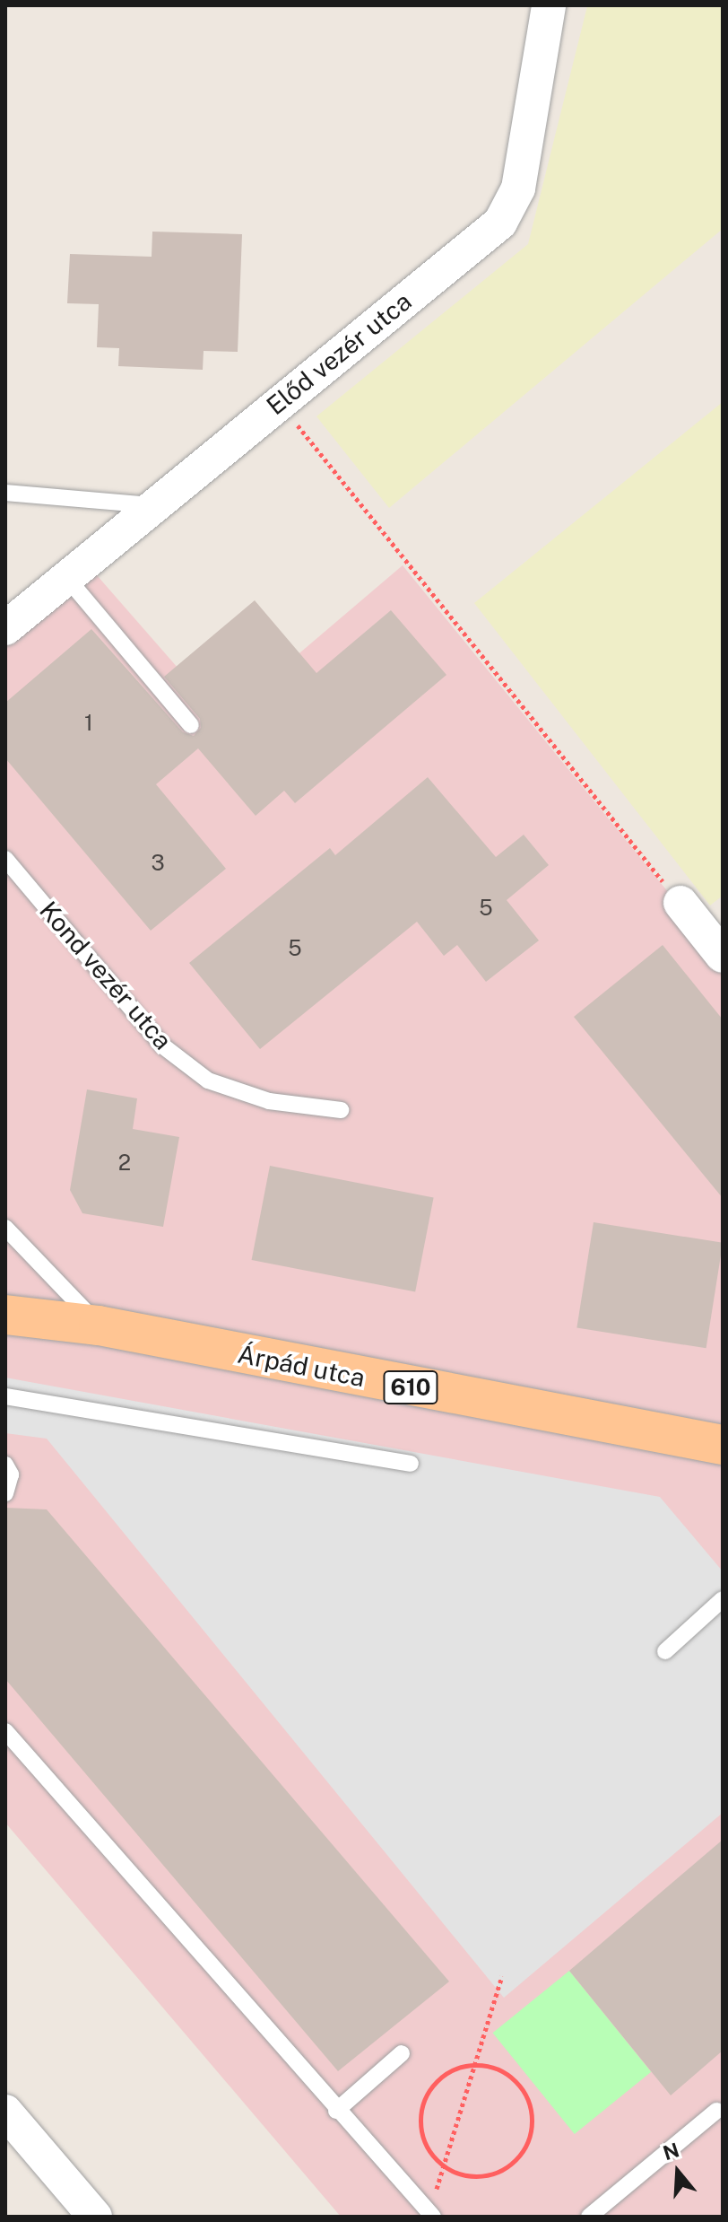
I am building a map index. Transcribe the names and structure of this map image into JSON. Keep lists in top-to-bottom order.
{
  "streets": {
    "main road": ["Árpád utca", "610"],
    "street": ["Előd vezér utca"],
    "lane": ["Kond vezér utca"]
  },
  "house_numbers": [
    "1",
    "3",
    "5",
    "5",
    "2"
  ],
  "north": "top"
}
